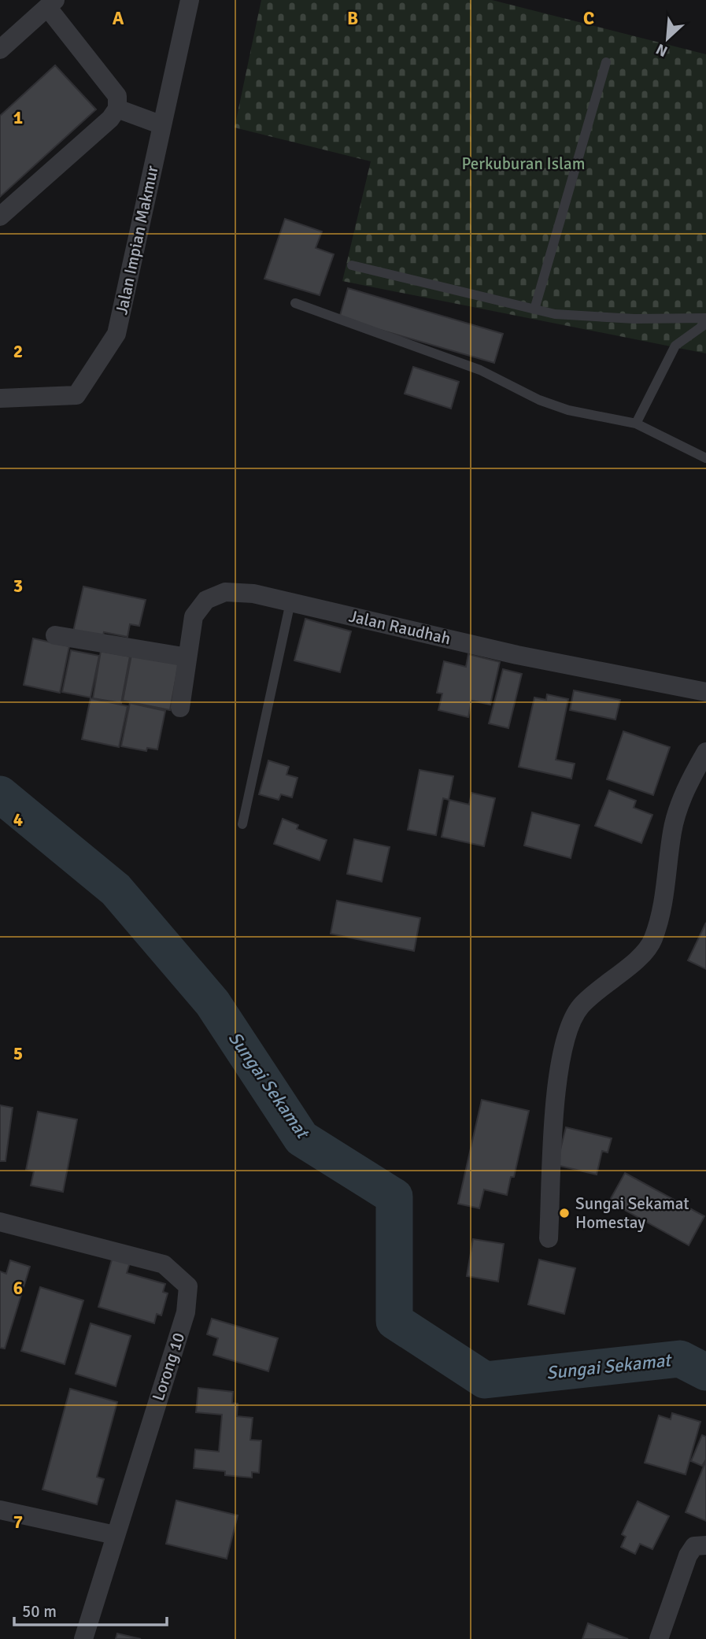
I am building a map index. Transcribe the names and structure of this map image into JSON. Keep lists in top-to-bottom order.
{
  "streets": {
    "street": ["Jalan Impian Makmur", "Jalan Raudhah", "Lorong 10"]
  },
  "water": ["Sungai Sekamat"],
  "parks": ["Perkuburan Islam"],
  "places": ["Sungai Sekamat Homestay"],
  "scale_bar": "50 m",
  "north": "bottom left",
  "grid": {
    "columns": ["A", "B", "C"],
    "rows": [
      "1",
      "2",
      "3",
      "4",
      "5",
      "6",
      "7"
    ]
  }
}
